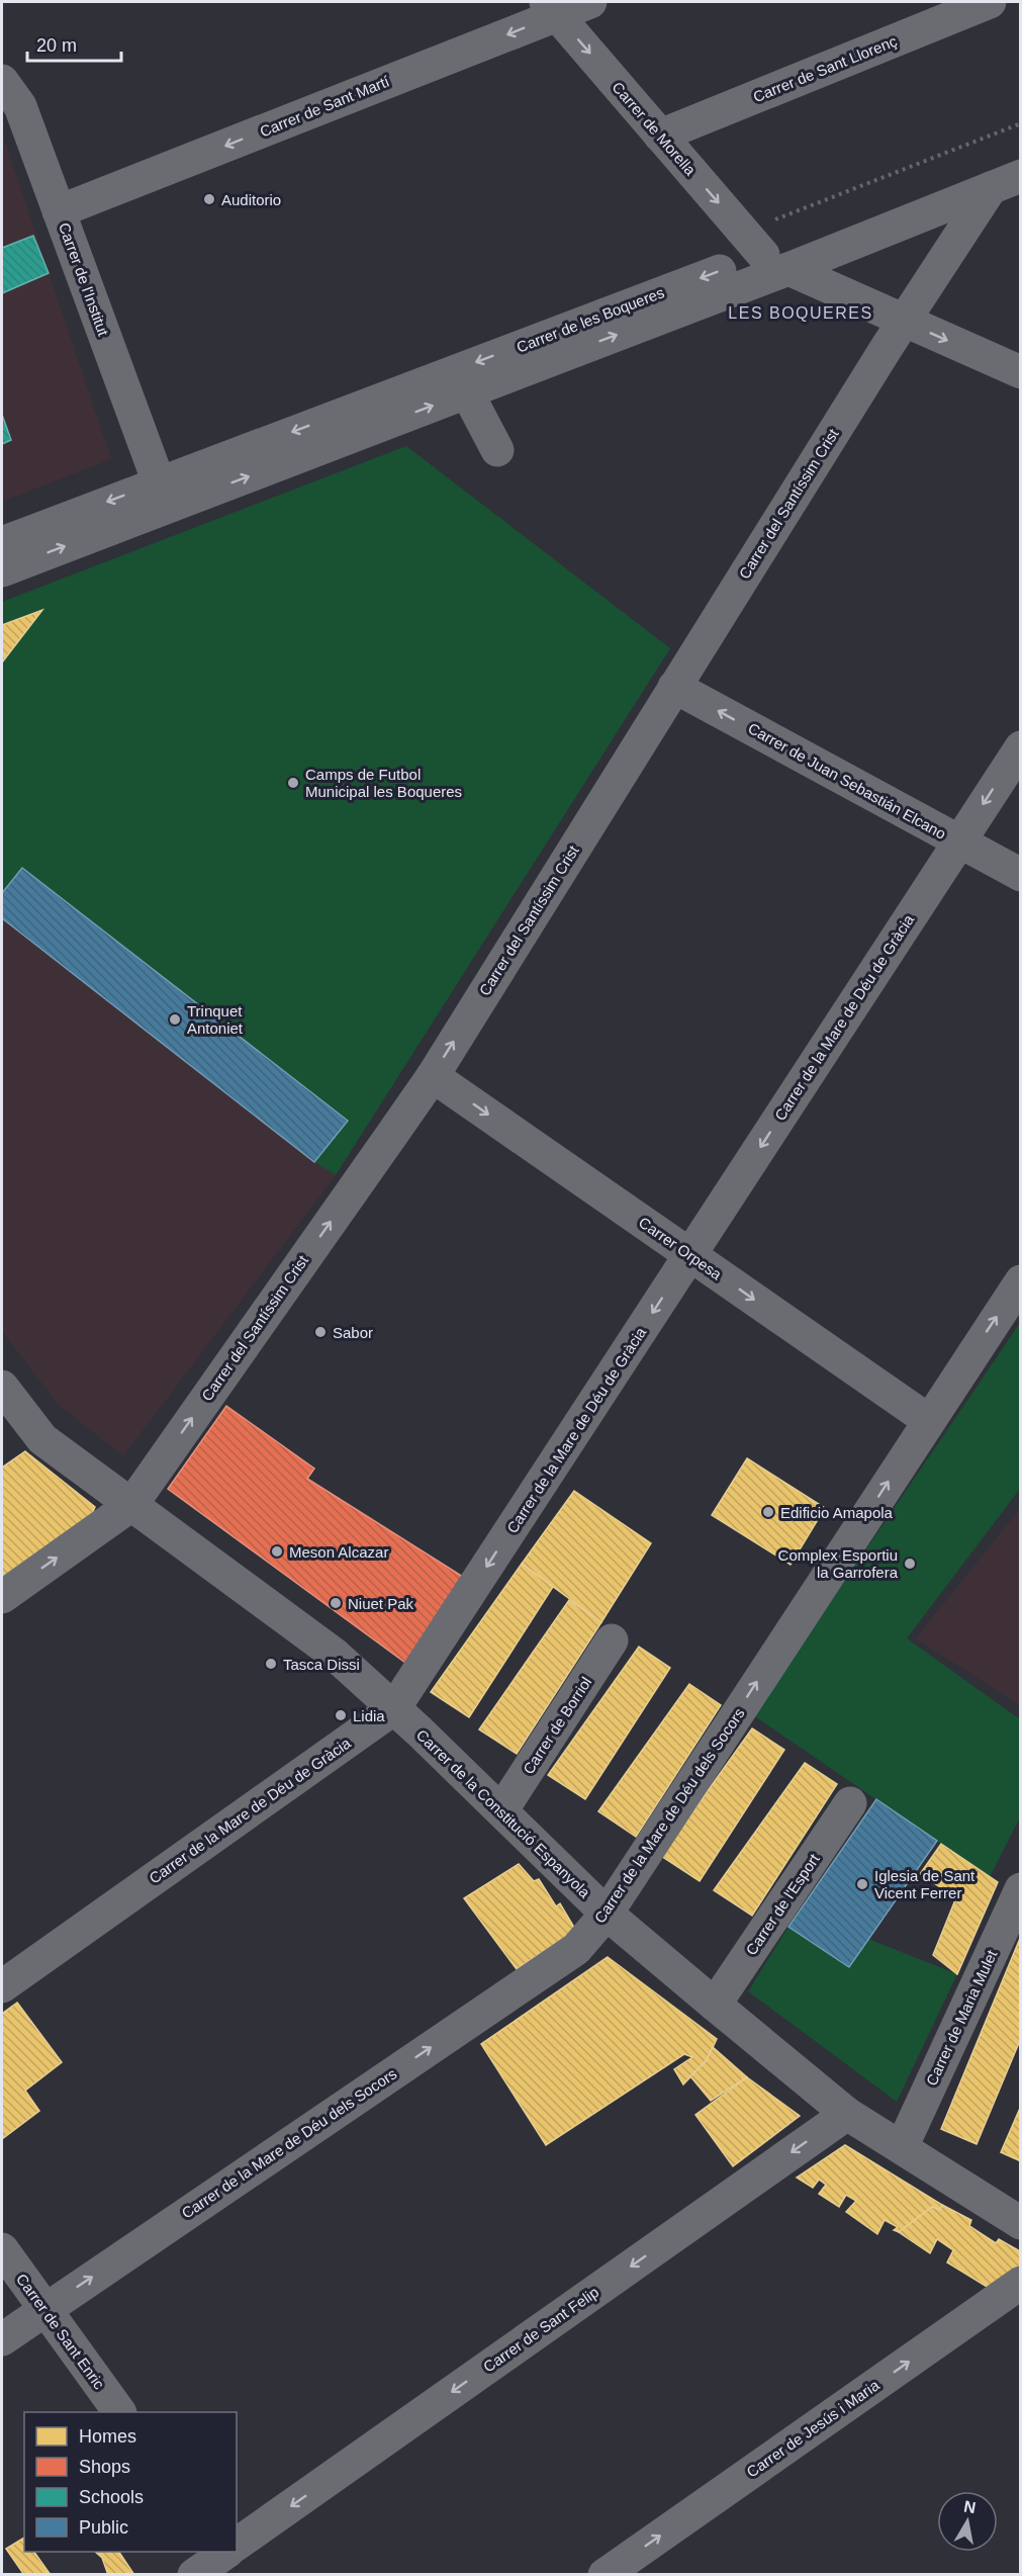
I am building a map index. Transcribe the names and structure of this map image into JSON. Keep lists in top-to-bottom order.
{
  "streets": {
    "street": [
      "Carrer de Sant Llorenç",
      "Carrer de Sant Martí",
      "Carrer de Morella",
      "Carrer de l'Institut",
      "Carrer de les Boqueres",
      "Carrer del Santíssim Crist",
      "Carrer de Juan Sebastián Elcano",
      "Carrer de la Mare de Déu de Gràcia",
      "Carrer Orpesa",
      "Carrer de Borriol",
      "Carrer de la Constitució Espanyola",
      "Carrer de la Mare de Déu dels Socors",
      "Carrer de l'Esport",
      "Carrer de Maria Mulet",
      "Carrer de Sant Felip",
      "Carrer de Sant Enric",
      "Carrer de Jesús i Maria"
    ]
  },
  "crossings": [
    ["Carrer de Sant Llorenç", "Carrer de Morella"],
    ["Carrer de Sant Martí", "Carrer de Morella"],
    ["Carrer de Sant Martí", "Carrer de l'Institut"],
    ["Carrer de Morella", "Carrer de les Boqueres"],
    ["Carrer de l'Institut", "Carrer de les Boqueres"],
    ["Carrer de les Boqueres", "Carrer del Santíssim Crist"],
    ["Carrer del Santíssim Crist", "Carrer de Juan Sebastián Elcano"],
    ["Carrer del Santíssim Crist", "Carrer Orpesa"],
    ["Carrer del Santíssim Crist", "Carrer de la Constitució Espanyola"],
    ["Carrer de Juan Sebastián Elcano", "Carrer de la Mare de Déu de Gràcia"],
    ["Carrer de la Mare de Déu de Gràcia", "Carrer Orpesa"],
    ["Carrer de la Mare de Déu de Gràcia", "Carrer de la Constitució Espanyola"],
    ["Carrer Orpesa", "Carrer de la Mare de Déu dels Socors"],
    ["Carrer de Borriol", "Carrer de la Constitució Espanyola"],
    ["Carrer de la Constitució Espanyola", "Carrer de la Mare de Déu dels Socors"],
    ["Carrer de la Constitució Espanyola", "Carrer de l'Esport"],
    ["Carrer de la Constitució Espanyola", "Carrer de Maria Mulet"],
    ["Carrer de la Constitució Espanyola", "Carrer de Sant Felip"],
    ["Carrer de la Mare de Déu dels Socors", "Carrer de Sant Enric"]
  ],
  "one_way": [
    "Carrer de Sant Martí",
    "Carrer de Morella",
    "Carrer del Santíssim Crist",
    "Carrer de Juan Sebastián Elcano",
    "Carrer de la Mare de Déu de Gràcia",
    "Carrer Orpesa",
    "Carrer de la Mare de Déu dels Socors",
    "Carrer de Sant Felip",
    "Carrer de Jesús i Maria"
  ],
  "districts": ["LES BOQUERES"],
  "places": [
    "Auditorio",
    "Camps de Futbol Municipal les Boqueres",
    "Trinquet Antoniet",
    "Sabor",
    "Edificio Amapola",
    "Meson Alcazar",
    "Complex Esportiu la Garrofera",
    "Niuet Pak",
    "Tasca Dissi",
    "Lidia",
    "Iglesia de Sant Vicent Ferrer"
  ],
  "legend": [
    "Homes",
    "Shops",
    "Schools",
    "Public"
  ],
  "scale_bar": "20 m",
  "north": "top"
}
